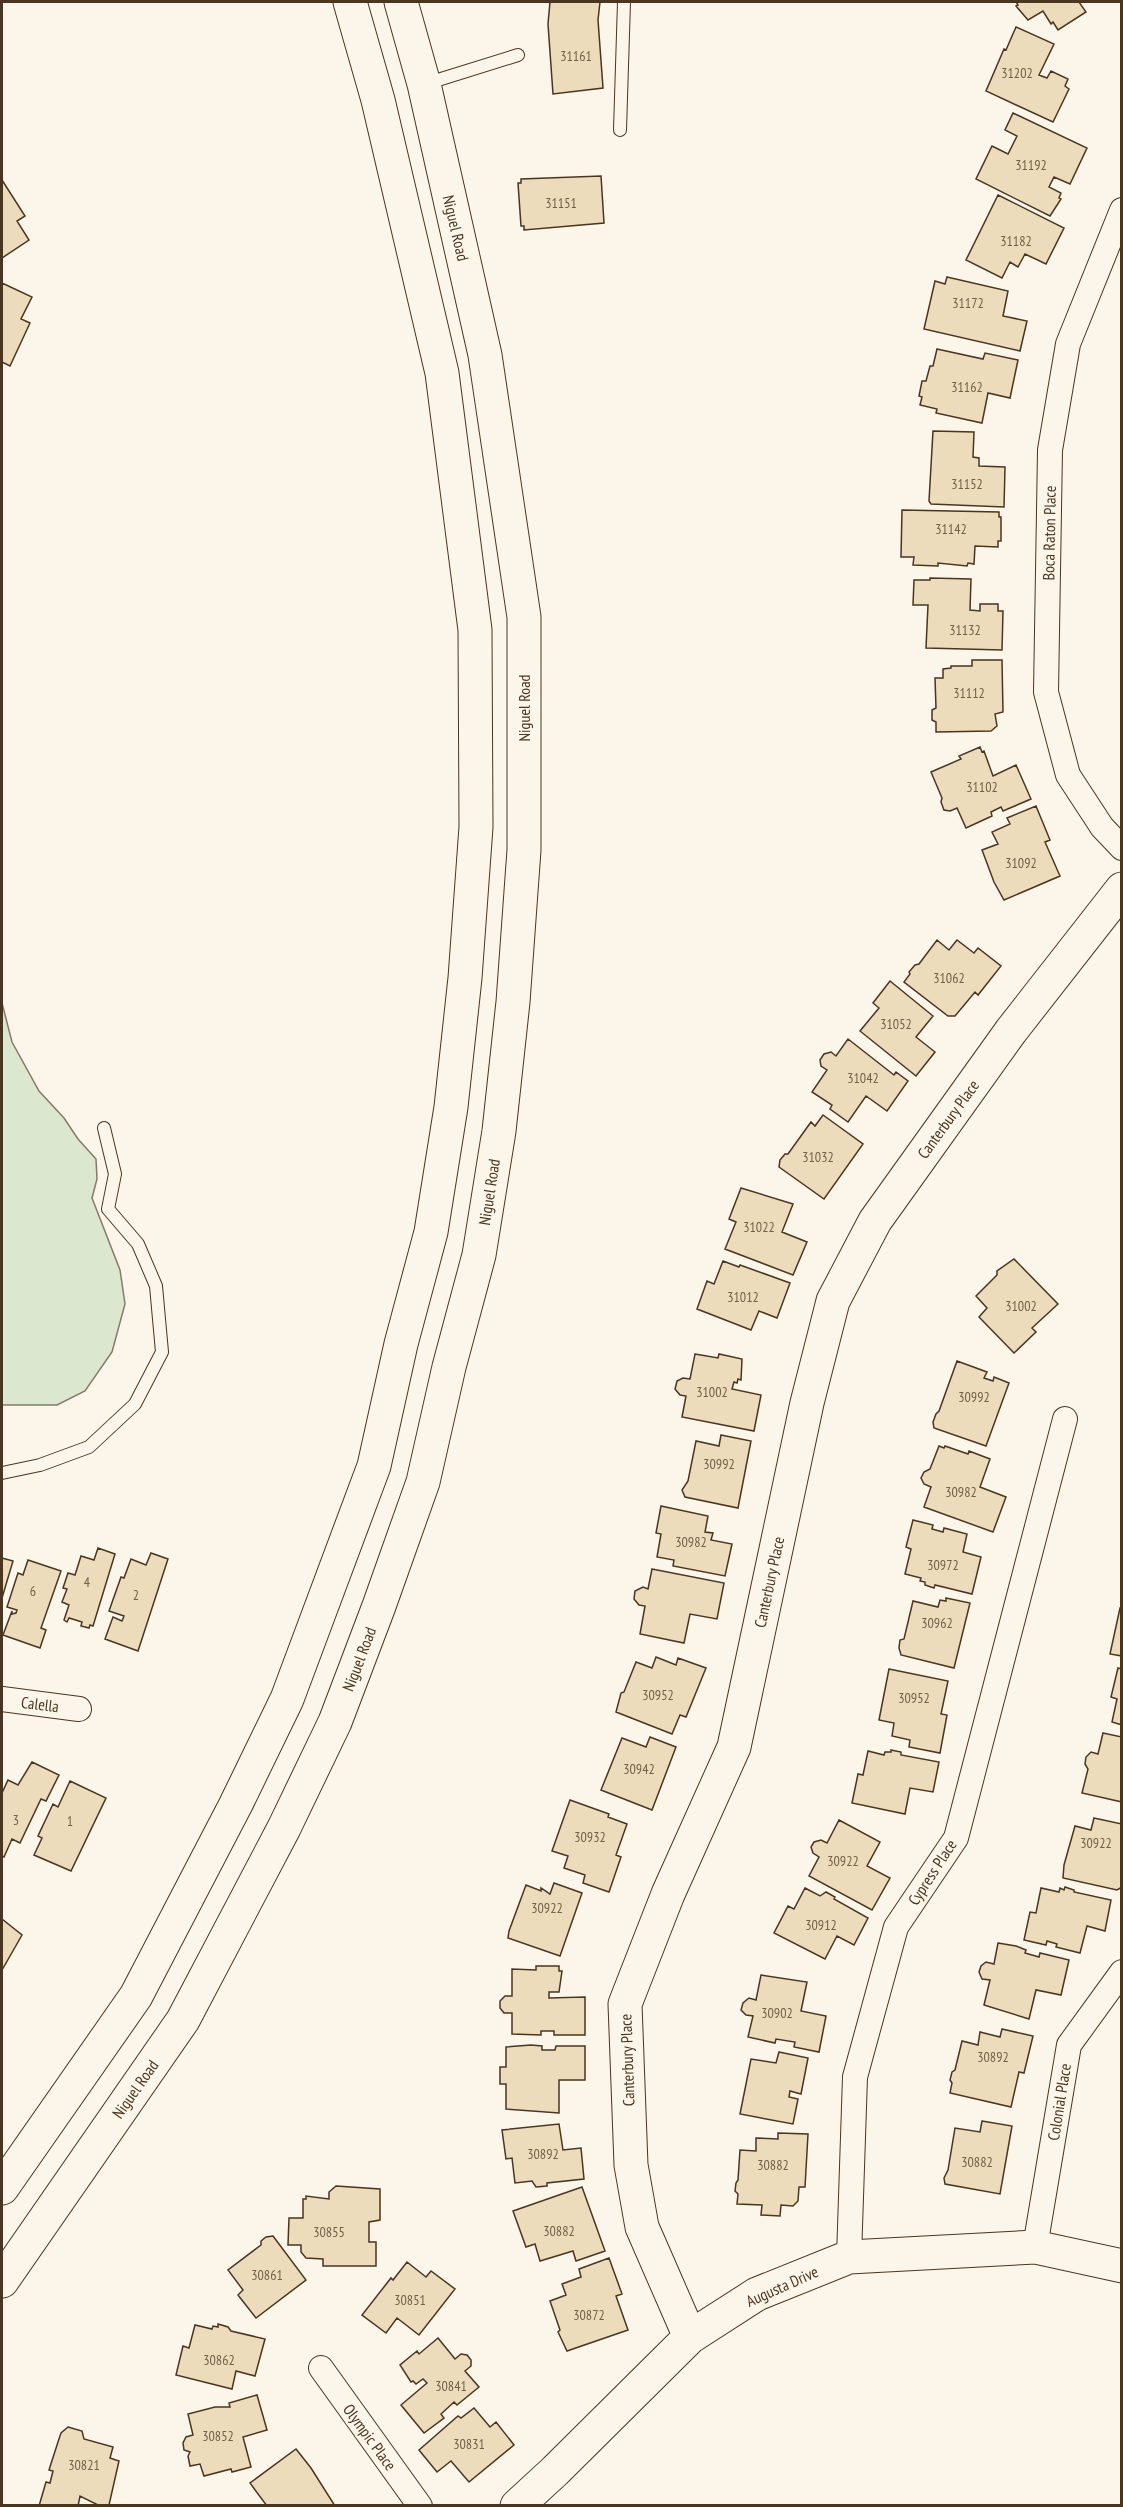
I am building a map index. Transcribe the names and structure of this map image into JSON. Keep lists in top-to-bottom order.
{
  "streets": {
    "main road": ["Niguel Road", "Canterbury Place", "Augusta Drive"],
    "street": [
      "Boca Raton Place",
      "Calella",
      "Cypress Place",
      "Colonial Place",
      "Olympic Place"
    ]
  },
  "crossings": [
    ["Canterbury Place", "Augusta Drive"],
    ["Cypress Place", "Augusta Drive"],
    ["Colonial Place", "Augusta Drive"]
  ],
  "house_numbers": [
    "31161",
    "31202",
    "31192",
    "31151",
    "31182",
    "31172",
    "31162",
    "31152",
    "31142",
    "31132",
    "31112",
    "31102",
    "31092",
    "31062",
    "31052",
    "31042",
    "31032",
    "31022",
    "31012",
    "31002",
    "31002",
    "30992",
    "30992",
    "30982",
    "30982",
    "30972",
    "4",
    "6",
    "2",
    "30962",
    "30952",
    "30952",
    "30942",
    "3",
    "1",
    "30932",
    "30922",
    "30922",
    "30922",
    "30912",
    "30902",
    "30892",
    "30892",
    "30882",
    "30882",
    "30882",
    "30855",
    "30861",
    "30851",
    "30872",
    "30862",
    "30841",
    "30852",
    "30831",
    "30821"
  ]
}
